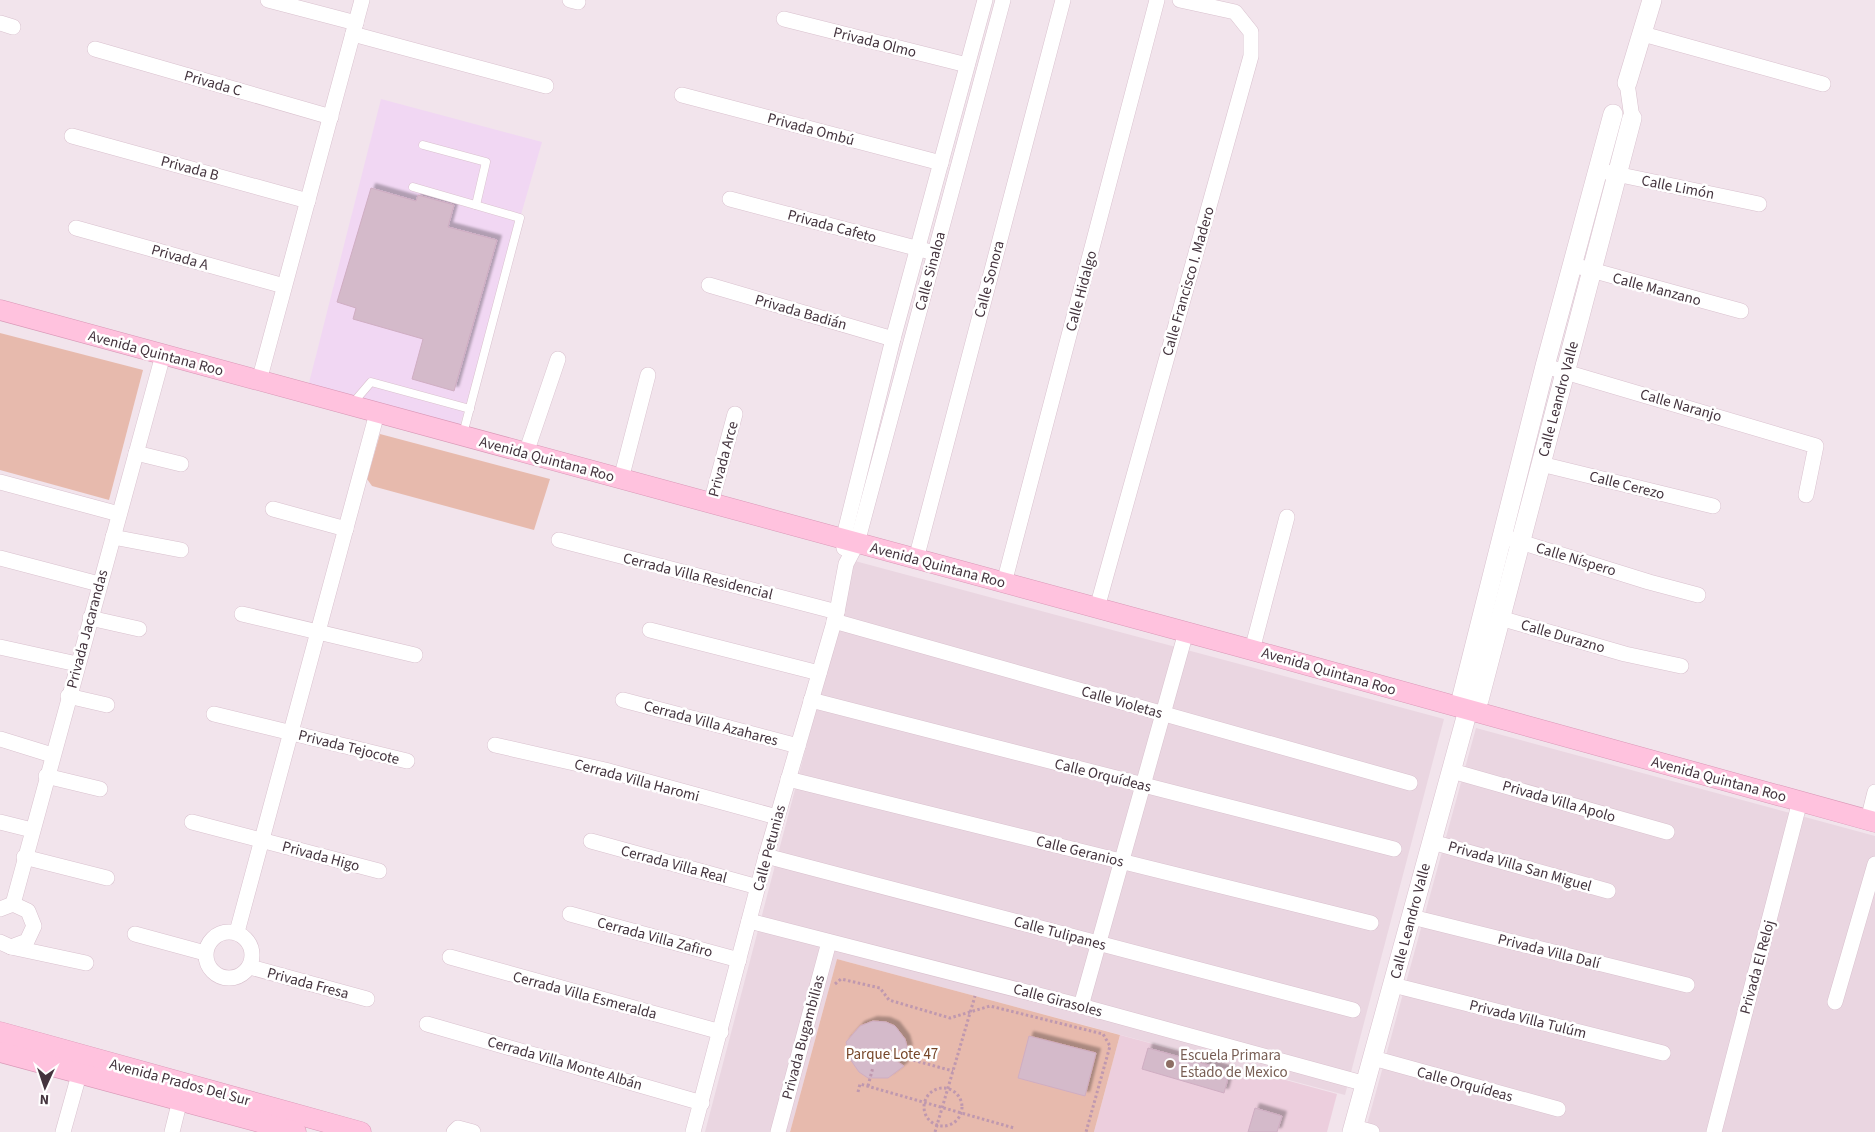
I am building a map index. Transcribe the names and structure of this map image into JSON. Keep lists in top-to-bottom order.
{
  "streets": {
    "main road": ["Avenida Quintana Roo", "Avenida Prados Del Sur"],
    "street": [
      "Privada Olmo",
      "Privada C",
      "Privada Ombú",
      "Privada B",
      "Calle Limón",
      "Privada Cafeto",
      "Privada A",
      "Calle Sinaloa",
      "Calle Sonora",
      "Calle Francisco I. Madero",
      "Calle Manzano",
      "Calle Hidalgo",
      "Privada Badián",
      "Calle Leandro Valle",
      "Calle Naranjo",
      "Privada Arce",
      "Calle Cerezo",
      "Calle Níspero",
      "Cerrada Villa Residencial",
      "Privada Jacarandas",
      "Calle Durazno",
      "Calle Violetas",
      "Cerrada Villa Azahares",
      "Privada Tejocote",
      "Calle Orquídeas",
      "Cerrada Villa Haromi",
      "Privada Villa Apolo",
      "Calle Petunias",
      "Calle Geranios",
      "Privada Higo",
      "Cerrada Villa Real",
      "Privada Villa San Miguel",
      "Calle Tulipanes",
      "Cerrada Villa Zafiro",
      "Privada Villa Dalí",
      "Privada El Reloj",
      "Privada Fresa",
      "Cerrada Villa Esmeralda",
      "Calle Girasoles",
      "Privada Villa Tulúm",
      "Privada Bugambilias",
      "Cerrada Villa Monte Albán"
    ]
  },
  "crossings": [
    ["Privada Olmo", "Calle Sinaloa"],
    ["Privada Ombú", "Calle Sinaloa"],
    ["Calle Limón", "Calle Leandro Valle"],
    ["Privada Cafeto", "Calle Sinaloa"],
    ["Calle Sinaloa", "Privada Badián"],
    ["Calle Sinaloa", "Avenida Quintana Roo"],
    ["Calle Sinaloa", "Calle Petunias"],
    ["Calle Sonora", "Avenida Quintana Roo"],
    ["Calle Francisco I. Madero", "Avenida Quintana Roo"],
    ["Calle Manzano", "Calle Leandro Valle"],
    ["Calle Hidalgo", "Avenida Quintana Roo"],
    ["Avenida Quintana Roo", "Calle Leandro Valle"],
    ["Avenida Quintana Roo", "Privada Arce"],
    ["Avenida Quintana Roo", "Privada Jacarandas"],
    ["Avenida Quintana Roo", "Calle Petunias"],
    ["Avenida Quintana Roo", "Privada El Reloj"],
    ["Calle Leandro Valle", "Calle Naranjo"],
    ["Calle Leandro Valle", "Calle Cerezo"],
    ["Calle Leandro Valle", "Calle Níspero"],
    ["Calle Leandro Valle", "Calle Durazno"],
    ["Calle Leandro Valle", "Calle Orquídeas"],
    ["Calle Leandro Valle", "Privada Villa Apolo"],
    ["Calle Leandro Valle", "Privada Villa San Miguel"],
    ["Calle Leandro Valle", "Privada Villa Dalí"],
    ["Calle Leandro Valle", "Calle Girasoles"],
    ["Calle Leandro Valle", "Privada Villa Tulúm"],
    ["Cerrada Villa Residencial", "Calle Violetas"],
    ["Cerrada Villa Residencial", "Calle Petunias"],
    ["Calle Violetas", "Calle Petunias"],
    ["Cerrada Villa Azahares", "Calle Petunias"],
    ["Calle Orquídeas", "Calle Petunias"],
    ["Cerrada Villa Haromi", "Calle Petunias"],
    ["Calle Petunias", "Calle Geranios"],
    ["Calle Petunias", "Cerrada Villa Real"],
    ["Calle Petunias", "Calle Tulipanes"],
    ["Calle Petunias", "Cerrada Villa Zafiro"],
    ["Calle Petunias", "Cerrada Villa Esmeralda"],
    ["Calle Petunias", "Calle Girasoles"],
    ["Calle Petunias", "Cerrada Villa Monte Albán"],
    ["Calle Girasoles", "Privada Bugambilias"]
  ],
  "parks": ["Parque Lote 47"],
  "places": ["Escuela Primara Estado de Mexico"],
  "north": "bottom"
}
